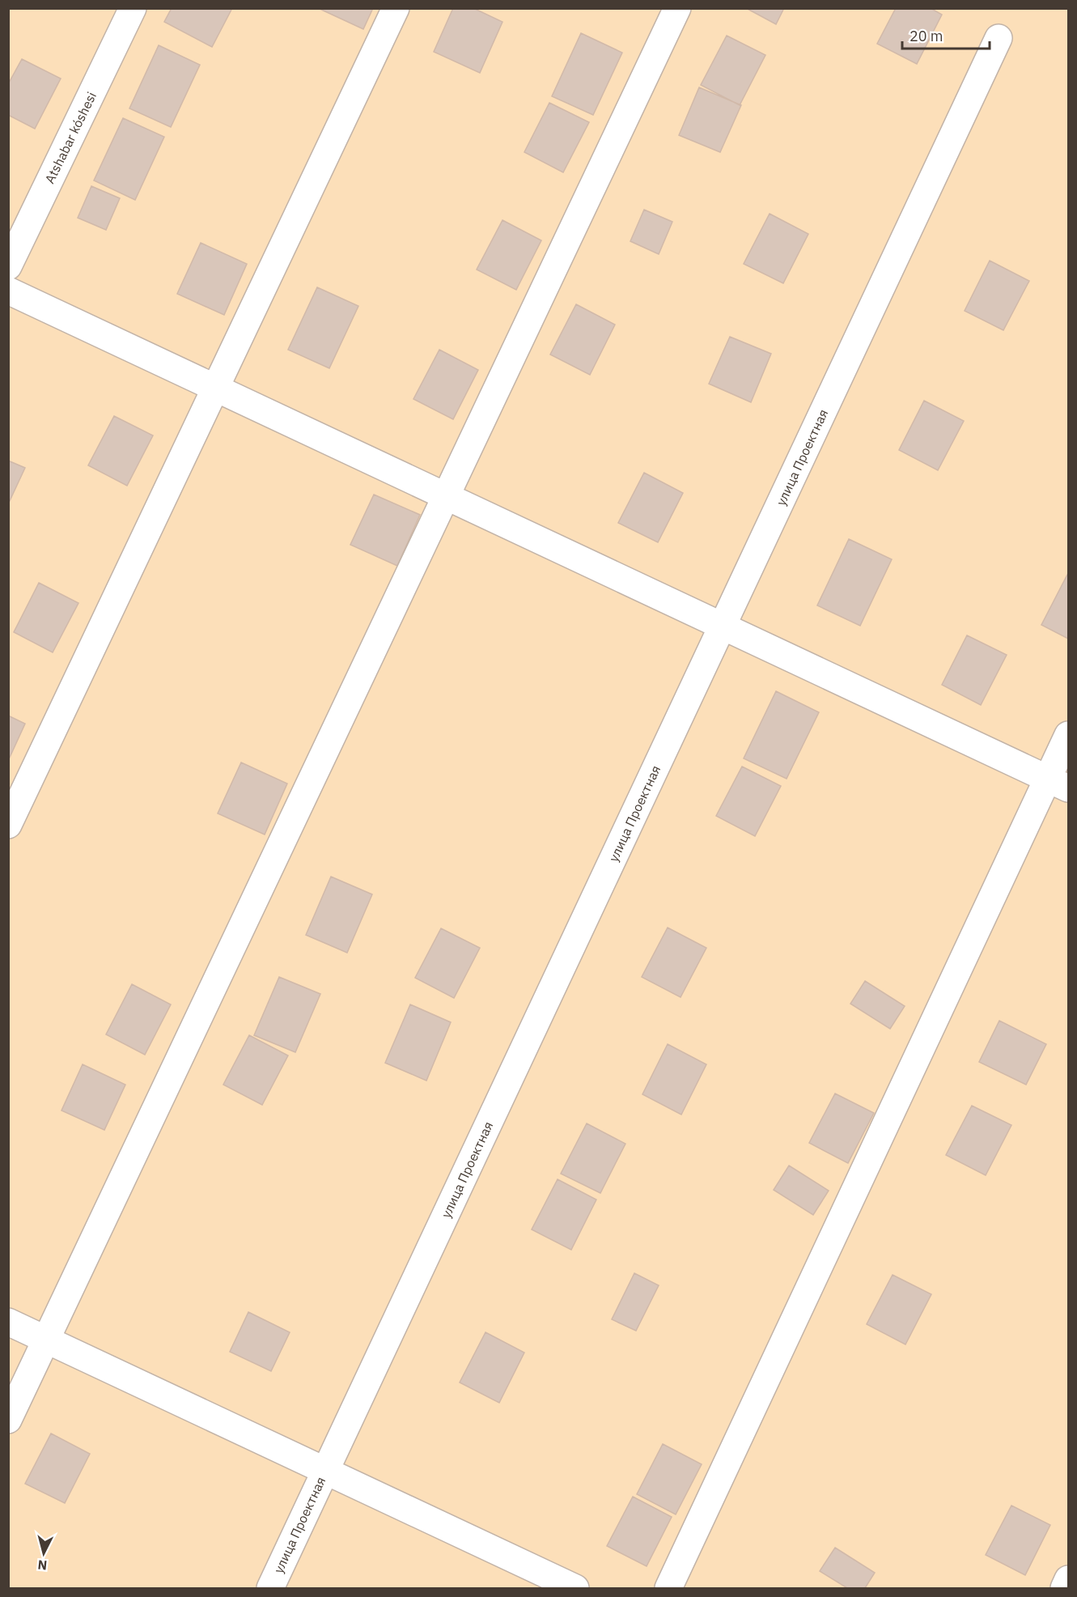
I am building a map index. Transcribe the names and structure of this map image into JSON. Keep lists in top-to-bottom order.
{
  "streets": {
    "street": ["Atshabar kóshesi", "улица Проектная"]
  },
  "scale_bar": "20 m",
  "north": "bottom"
}
